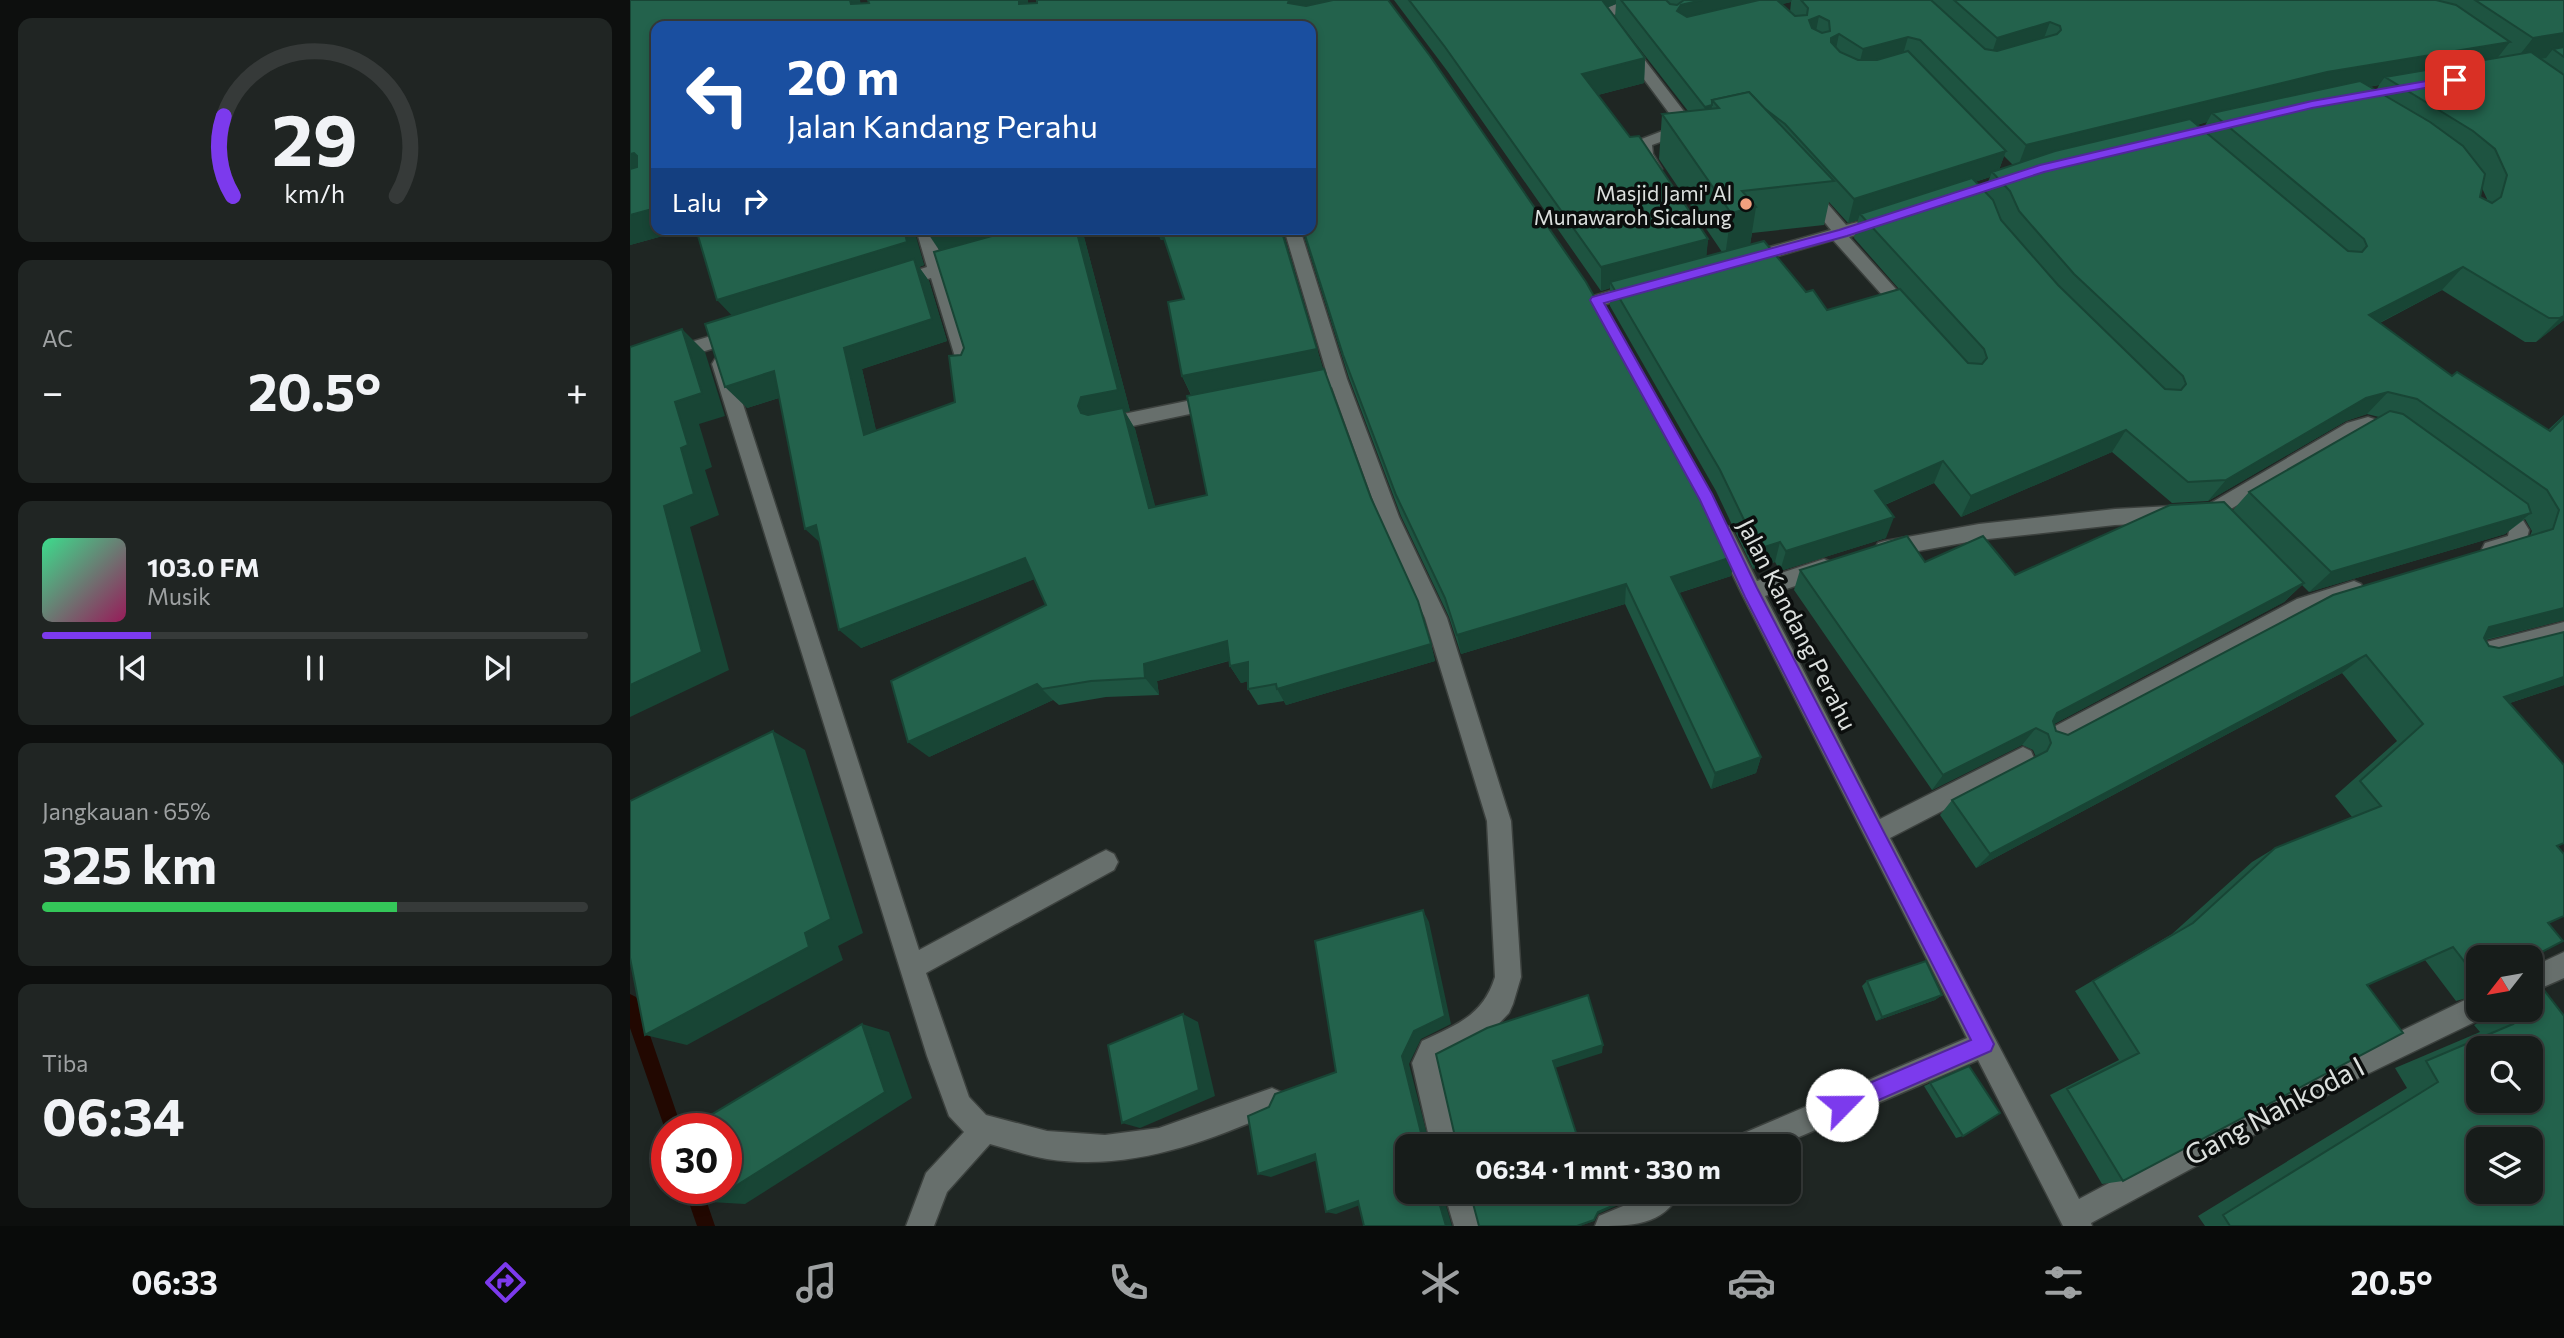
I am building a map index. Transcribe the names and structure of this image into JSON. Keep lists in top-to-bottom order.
{
  "streets": {
    "street": ["Jalan Kandang Perahu", "Gang Nahkoda I"]
  },
  "crossings": [
    ["Jalan Kandang Perahu", "Gang Nahkoda I"]
  ],
  "places": ["Masjid Jami' Al Munawaroh Sicalung"],
  "north": "bottom left",
  "page": {
    "turn": ["20 m", "Jalan Kandang Perahu"],
    "then": "Lalu",
    "tile": [
      "AC",
      ["Jangkauan · 65%", "325 km"],
      ["Tiba", "06:34"]
    ],
    "heat": ["−", "20.5°", "+"],
    "song": ["103.0 FM", "Musik"],
    "limit": "30",
    "trip": "06:34 · 1 mnt · 330 m",
    "tabs": ["06:33", "20.5°"],
    "gauge": ["29", "km/h"]
  }
}
